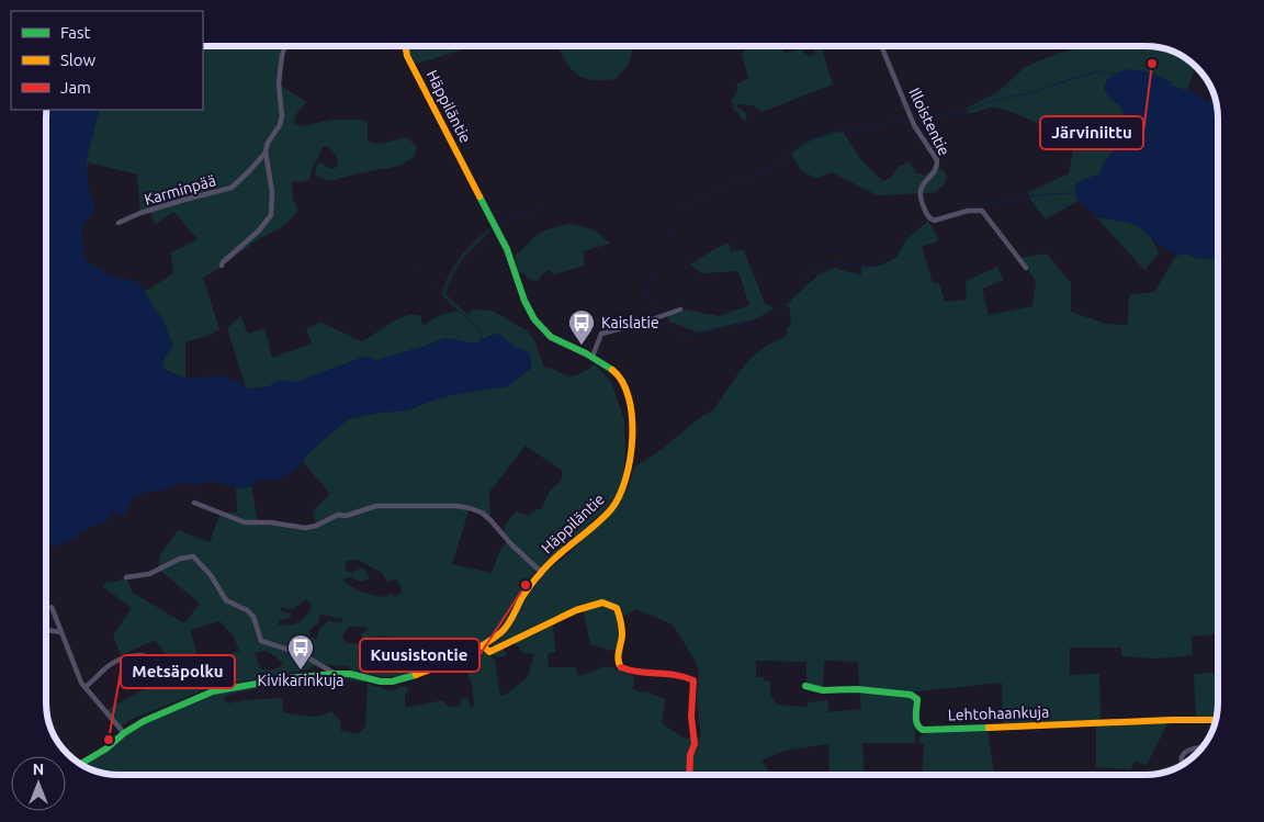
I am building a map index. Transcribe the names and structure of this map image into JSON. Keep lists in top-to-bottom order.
{
  "streets": {
    "street": [
      "Häppiläntie",
      "Illoistentie",
      "Karminpää",
      "Lehtohaankuja"
    ]
  },
  "places": {
    "other": ["Järviniittu", "Kuusistontie", "Metsäpolku"],
    "bus stop": ["Kaislatie", "Kivikarinkuja"]
  },
  "legend": ["Fast", "Slow", "Jam"],
  "north": "top"
}
